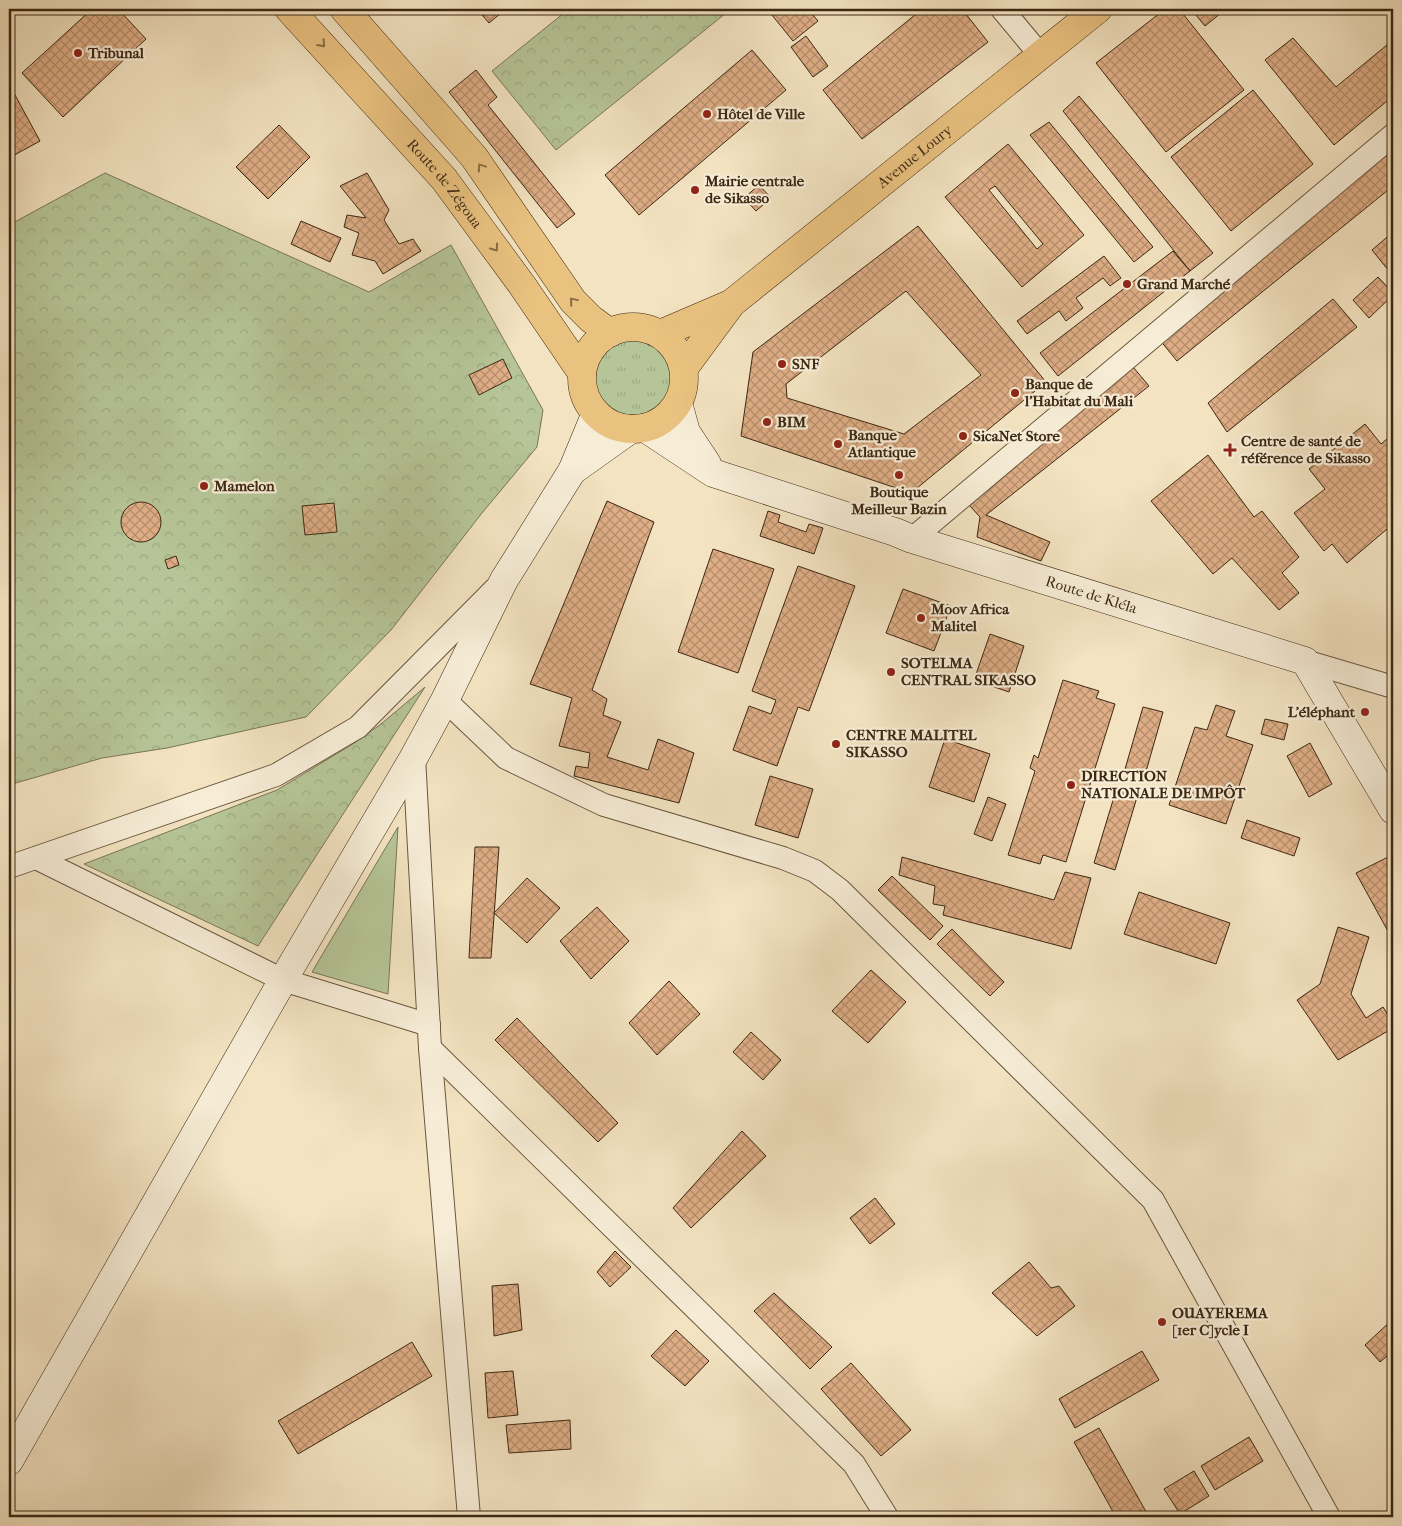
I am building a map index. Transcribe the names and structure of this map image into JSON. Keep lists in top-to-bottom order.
{
  "streets": {
    "main road": ["Avenue Loury", "Route de Zégoua"],
    "street": ["Route de Kléla"]
  },
  "crossings": [
    ["Route de Zégoua", "Route de Kléla"]
  ],
  "places": {
    "other": [
      "Tribunal",
      "Hôtel de Ville",
      "Mairie centrale de Sikasso",
      "Grand Marché",
      "SNF",
      "Banque de l'Habitat du Mali",
      "BIM",
      "SicaNet Store",
      "Banque Atlantique",
      "Boutique Meilleur Bazin",
      "Mamelon",
      "Moov Africa Malitel",
      "SOTELMA CENTRAL SIKASSO",
      "L'éléphant",
      "CENTRE MALITEL SIKASSO",
      "DIRECTION NATIONALE DE IMPÔT",
      "OUAYEREMA [1er C]ycle I"
    ],
    "health": ["Centre de santé de référence de Sikasso"]
  }
}
